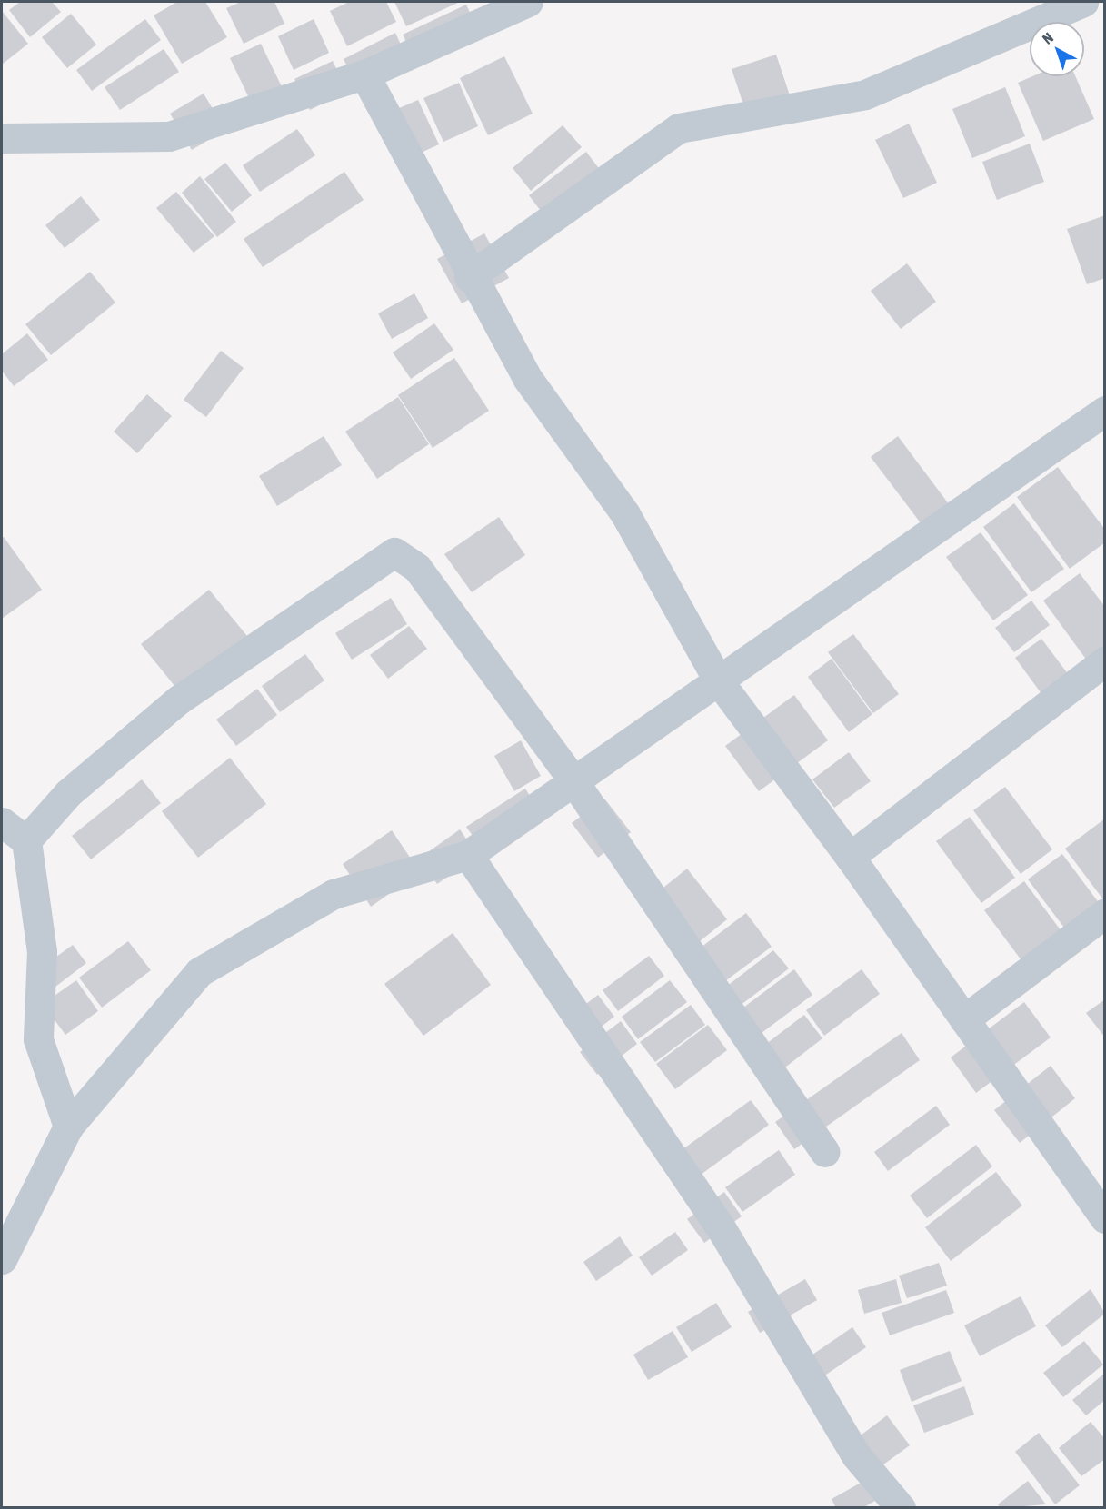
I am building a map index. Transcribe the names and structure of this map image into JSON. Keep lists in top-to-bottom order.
{
  "north": "top left"
}
